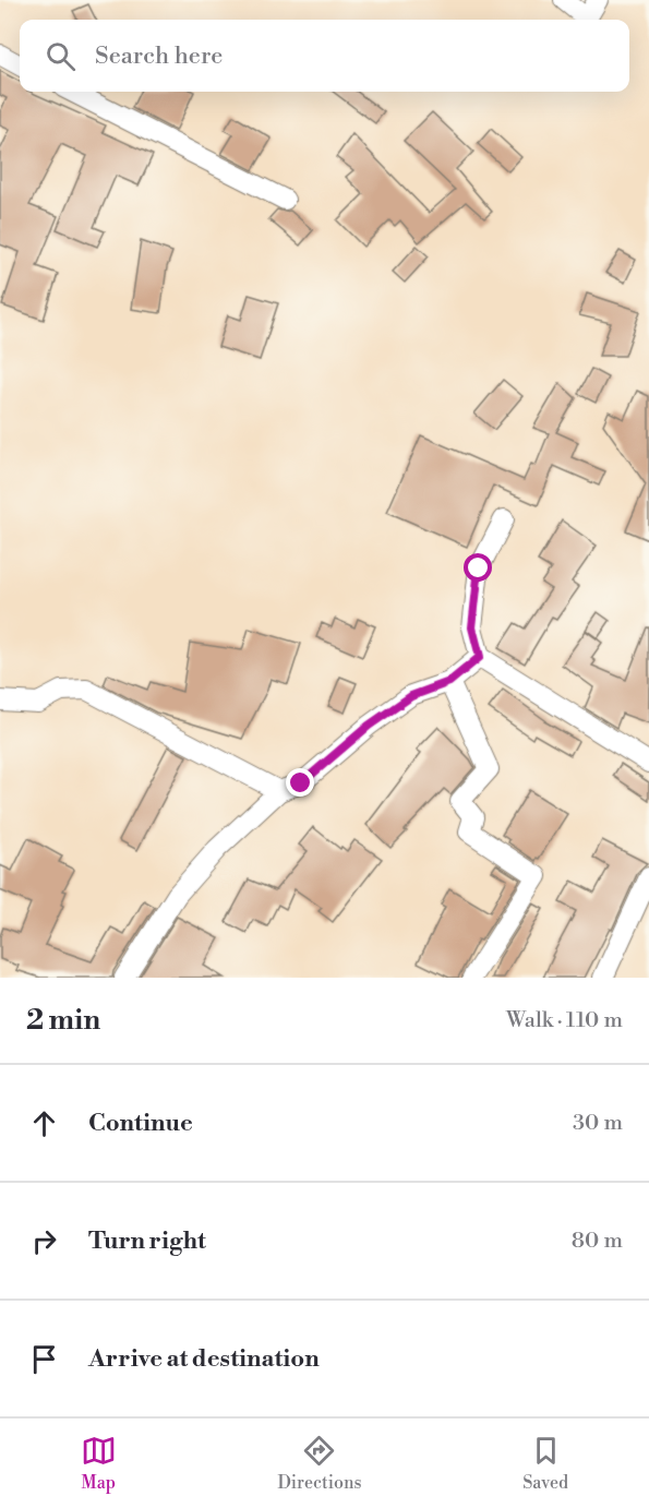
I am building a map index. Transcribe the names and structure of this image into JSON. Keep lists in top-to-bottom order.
{
  "page": {
    "search": "Search here",
    "heading": ["2 min", "Walk · 110 m"],
    "list": [
      ["Continue", "30 m"],
      ["Turn right", "80 m"],
      "Arrive at destination"
    ],
    "nav": ["Map", "Directions", "Saved"]
  }
}
